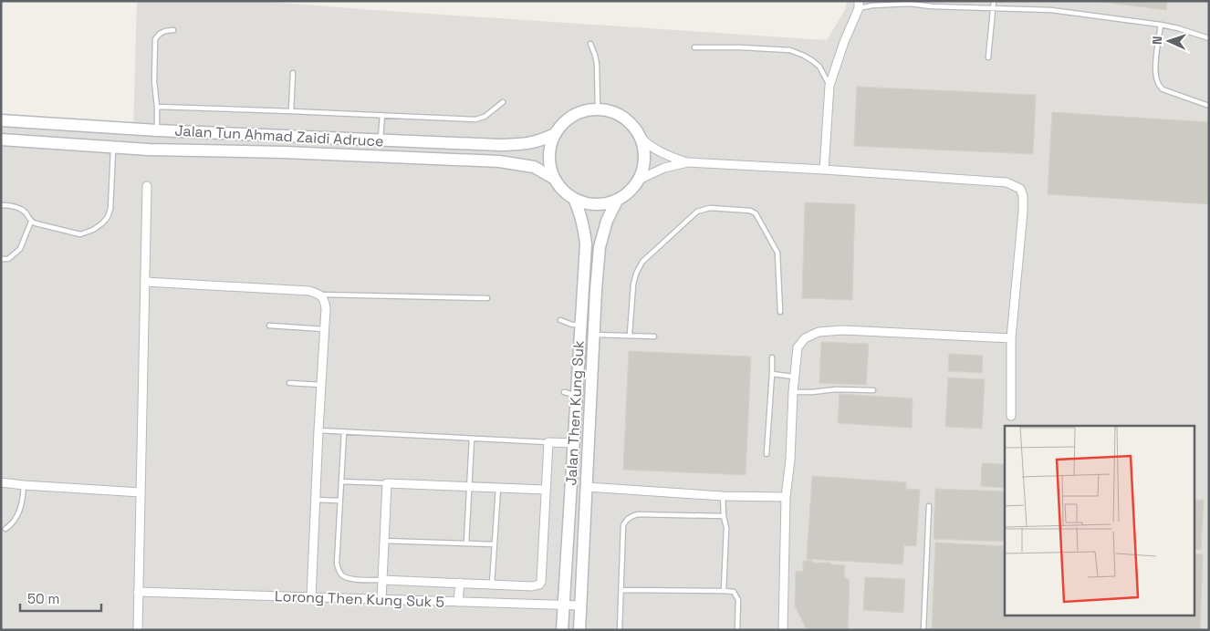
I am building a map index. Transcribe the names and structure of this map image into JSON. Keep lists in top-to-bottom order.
{
  "streets": {
    "street": ["Jalan Tun Ahmad Zaidi Adruce", "Jalan Then Kung Suk", "Lorong Then Kung Suk 5"]
  },
  "crossings": [
    ["Jalan Tun Ahmad Zaidi Adruce", "Jalan Then Kung Suk"],
    ["Jalan Then Kung Suk", "Lorong Then Kung Suk 5"]
  ],
  "scale_bar": "50 m",
  "north": "left"
}
